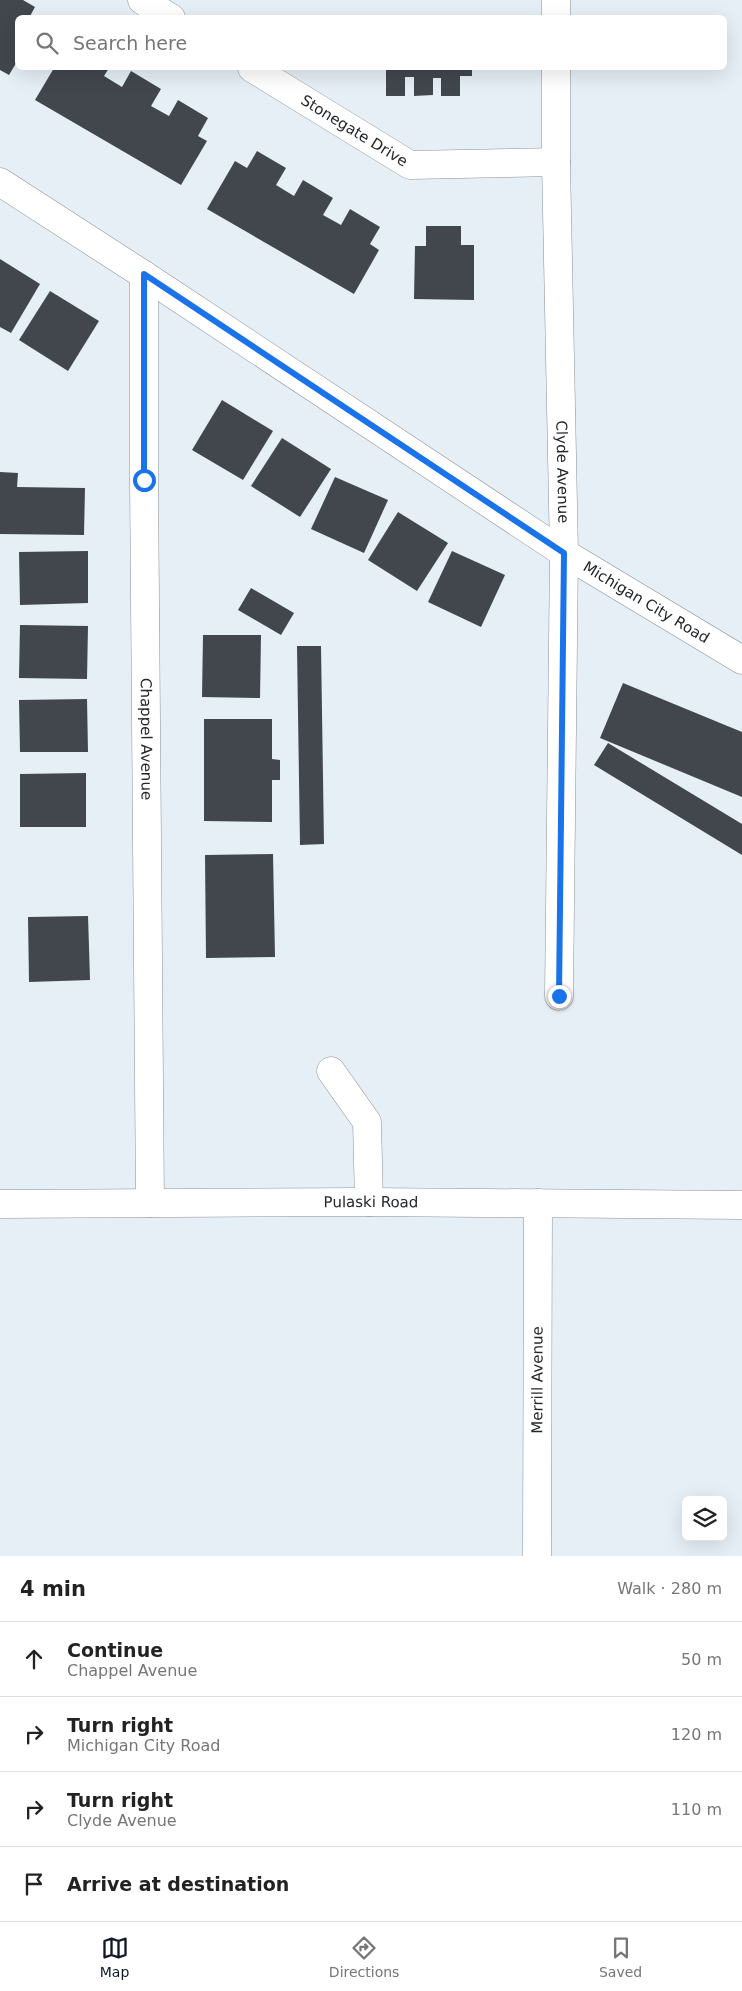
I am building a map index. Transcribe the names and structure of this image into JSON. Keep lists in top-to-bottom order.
{
  "streets": {
    "street": [
      "Stonegate Drive",
      "Clyde Avenue",
      "Michigan City Road",
      "Chappel Avenue",
      "Pulaski Road",
      "Merrill Avenue"
    ]
  },
  "crossings": [
    ["Stonegate Drive", "Clyde Avenue"],
    ["Clyde Avenue", "Michigan City Road"],
    ["Michigan City Road", "Chappel Avenue"],
    ["Chappel Avenue", "Pulaski Road"],
    ["Pulaski Road", "Merrill Avenue"]
  ],
  "page": {
    "search": "Search here",
    "heading": ["4 min", "Walk · 280 m"],
    "list": [
      ["Continue", "Chappel Avenue", "50 m"],
      ["Turn right", "Michigan City Road", "120 m"],
      ["Turn right", "Clyde Avenue", "110 m"],
      "Arrive at destination"
    ],
    "nav": ["Map", "Directions", "Saved"]
  }
}
